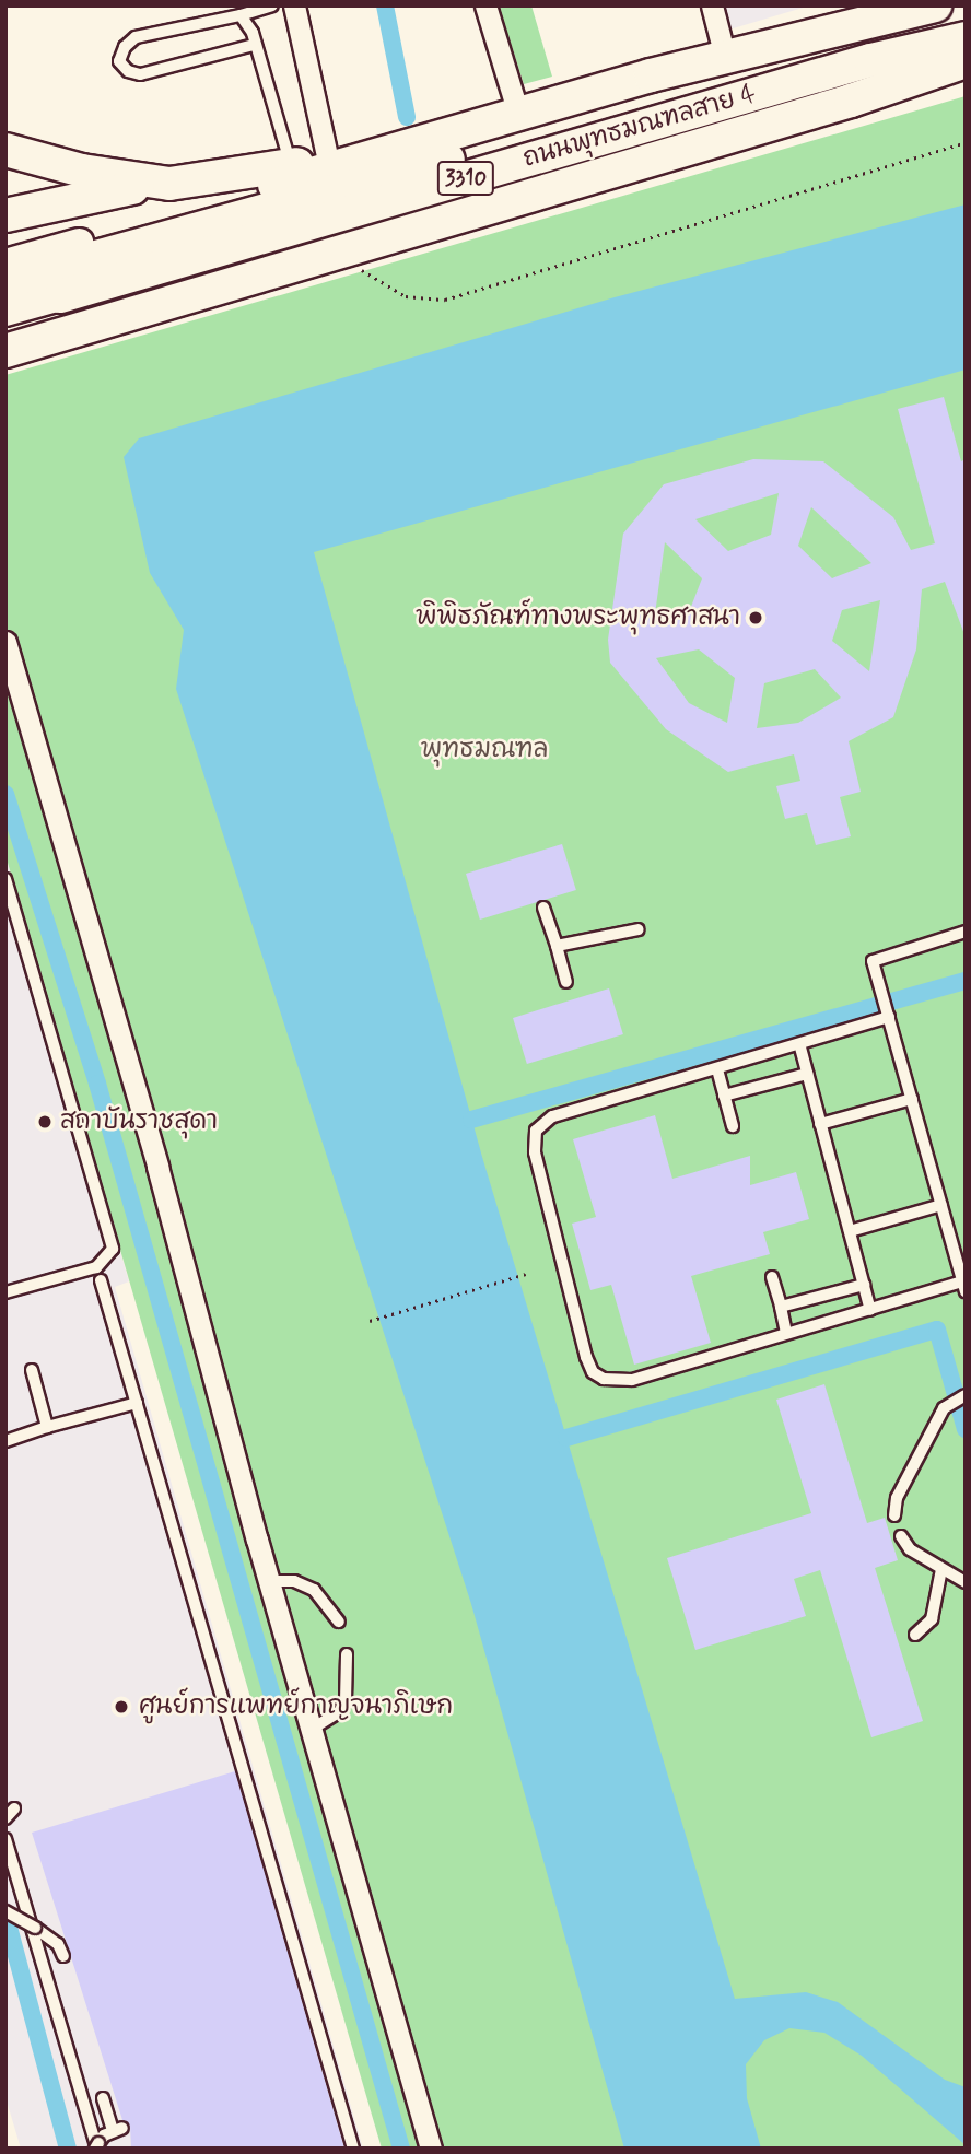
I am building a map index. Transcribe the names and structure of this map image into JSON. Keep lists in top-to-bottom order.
{
  "streets": {
    "main road": ["ถนนพุทธมณฑลสาย 4", "3310"]
  },
  "parks": ["พุทธมณฑล"],
  "places": ["พิพิธภัณฑ์ทางพระพุทธศาสนา", "สถาบันราชสุดา", "ศูนย์การแพทย์กาญจนาภิเษก"]
}
